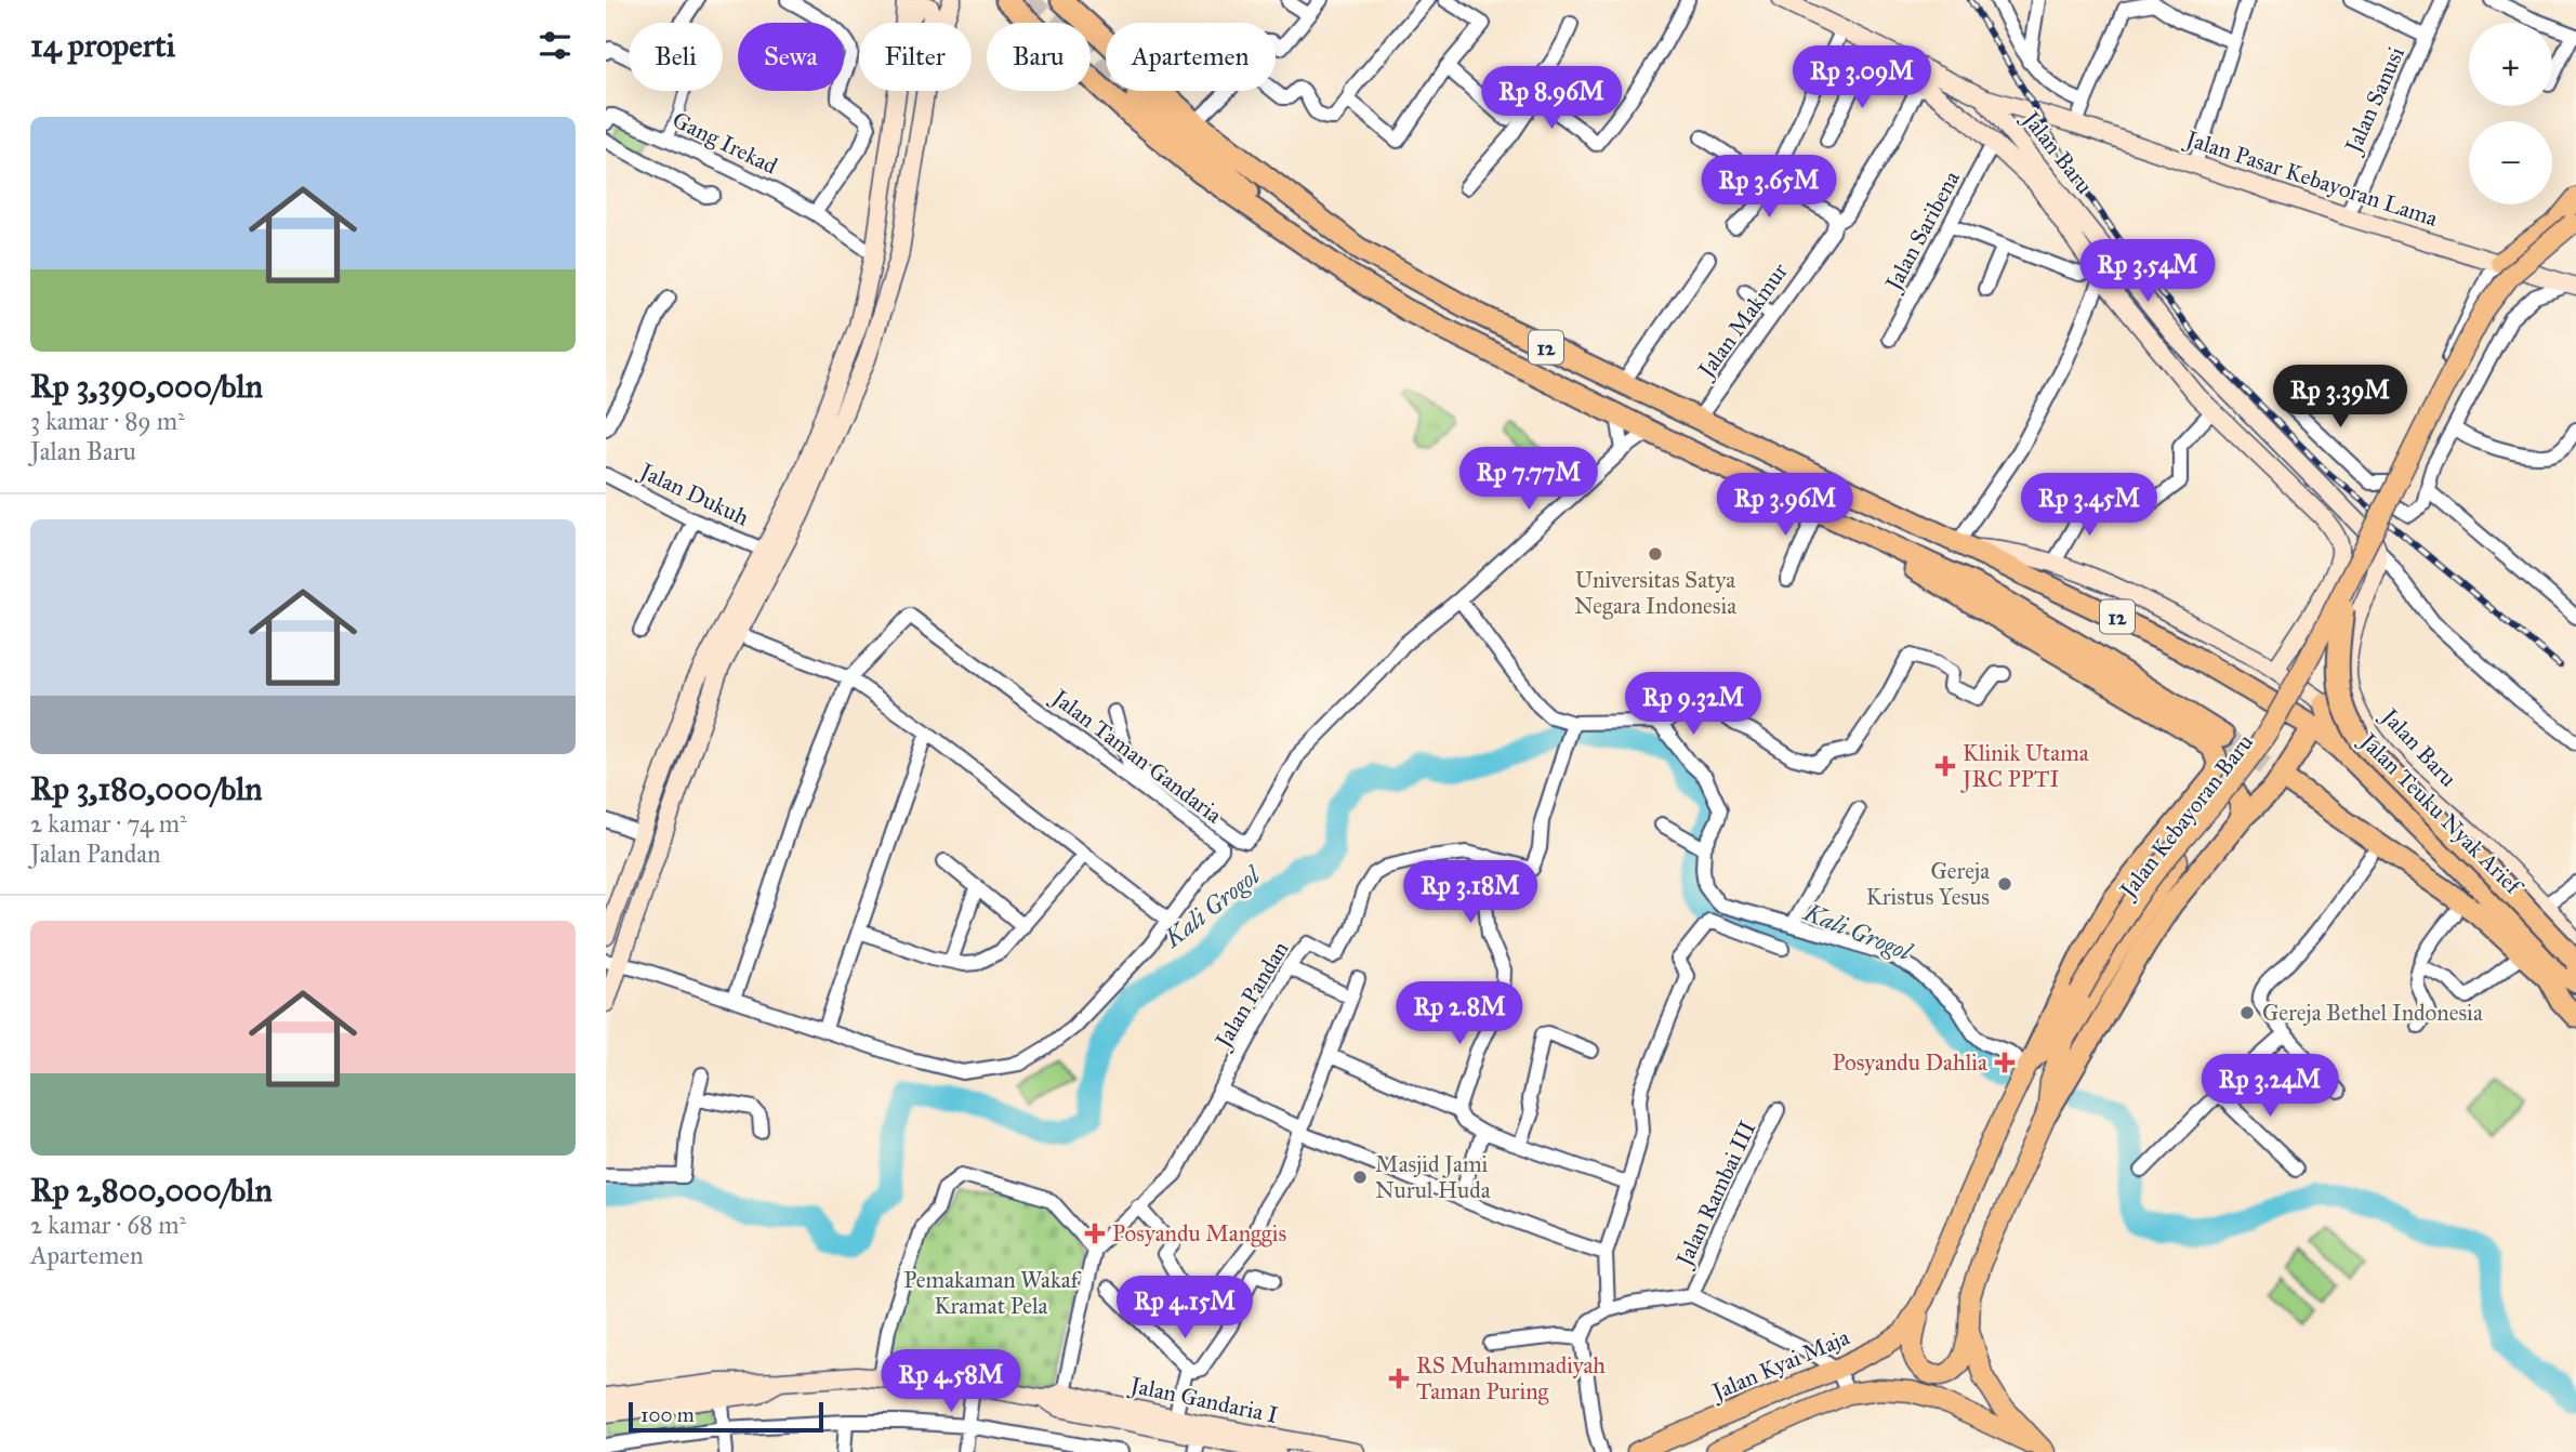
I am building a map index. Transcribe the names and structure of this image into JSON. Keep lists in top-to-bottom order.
{
  "streets": {
    "highway": ["12", "Jalan Teuku Nyak Arief"],
    "main road": [
      "Jalan Baru",
      "Jalan Pasar Kebayoran Lama",
      "Jalan Kebayoran Baru",
      "Jalan Kyai Maja",
      "Jalan Gandaria I"
    ],
    "street": [
      "Jalan Sanusi",
      "Gang Irekad",
      "Jalan Saribena",
      "Jalan Makmur",
      "Jalan Dukuh",
      "Jalan Taman Gandaria",
      "Jalan Pandan",
      "Jalan Rambai III"
    ]
  },
  "crossings": [
    ["Jalan Sanusi", "Jalan Pasar Kebayoran Lama"],
    ["Jalan Baru", "Jalan Pasar Kebayoran Lama"],
    ["Jalan Baru", "Jalan Saribena"],
    ["Jalan Baru", "Jalan Makmur"],
    ["Jalan Makmur", "12"],
    ["12", "Jalan Teuku Nyak Arief"],
    ["Jalan Kebayoran Baru", "Jalan Kyai Maja"]
  ],
  "water": ["Kali Grogol"],
  "parks": ["Pemakaman Wakaf Kramat Pela"],
  "places": {
    "other": [
      "Universitas Satya Negara Indonesia",
      "Gereja Kristus Yesus",
      "Gereja Bethel Indonesia",
      "Masjid Jami Nurul Huda"
    ],
    "health": [
      "Klinik Utama JRC PPTI",
      "Posyandu Dahlia",
      "Posyandu Manggis",
      "RS Muhammadiyah Taman Puring"
    ]
  },
  "scale_bar": "100 m",
  "page": {
    "heading": "14 properti",
    "map_buttons": ["+", "−"],
    "chip": [
      "Beli",
      "Sewa",
      "Filter",
      "Baru",
      "Apartemen"
    ],
    "price": [
      "Rp 3.09M",
      "Rp 8.96M",
      "Rp 3.65M",
      "Rp 3.54M",
      "Rp 3.39M",
      "Rp 7.77M",
      "Rp 3.96M",
      "Rp 3.45M",
      "Rp 9.32M",
      "Rp 3.18M",
      "Rp 2.8M",
      "Rp 3.24M",
      "Rp 4.15M",
      "Rp 4.58M"
    ],
    "list": [
      {
        "name": "Rp 3,390,000/bln",
        "note": "3 kamar · 89 m² · Jalan Baru"
      },
      {
        "name": "Rp 3,180,000/bln",
        "note": "2 kamar · 74 m² · Jalan Pandan"
      },
      {
        "name": "Rp 2,800,000/bln",
        "note": "2 kamar · 68 m² · Apartemen"
      }
    ],
    "scale": "100 m"
  }
}
